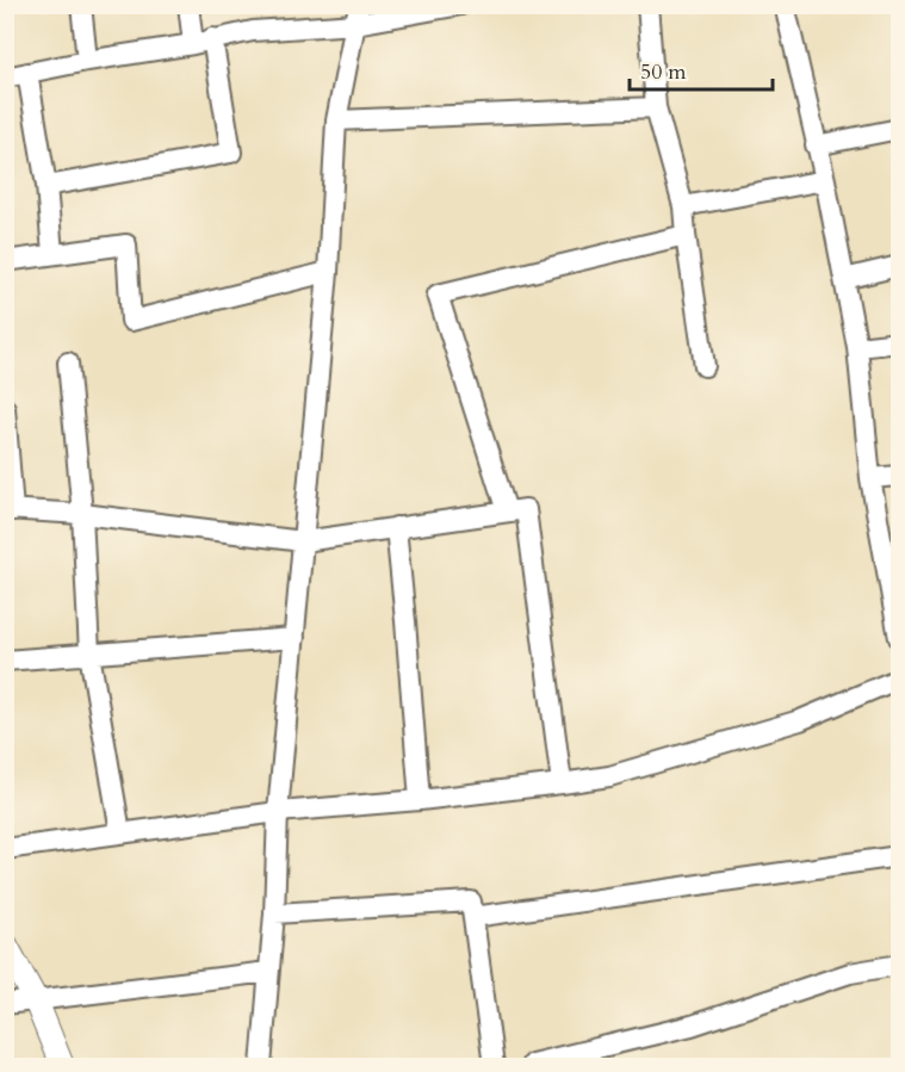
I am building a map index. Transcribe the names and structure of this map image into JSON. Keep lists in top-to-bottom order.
{
  "scale_bar": "50 m"
}
